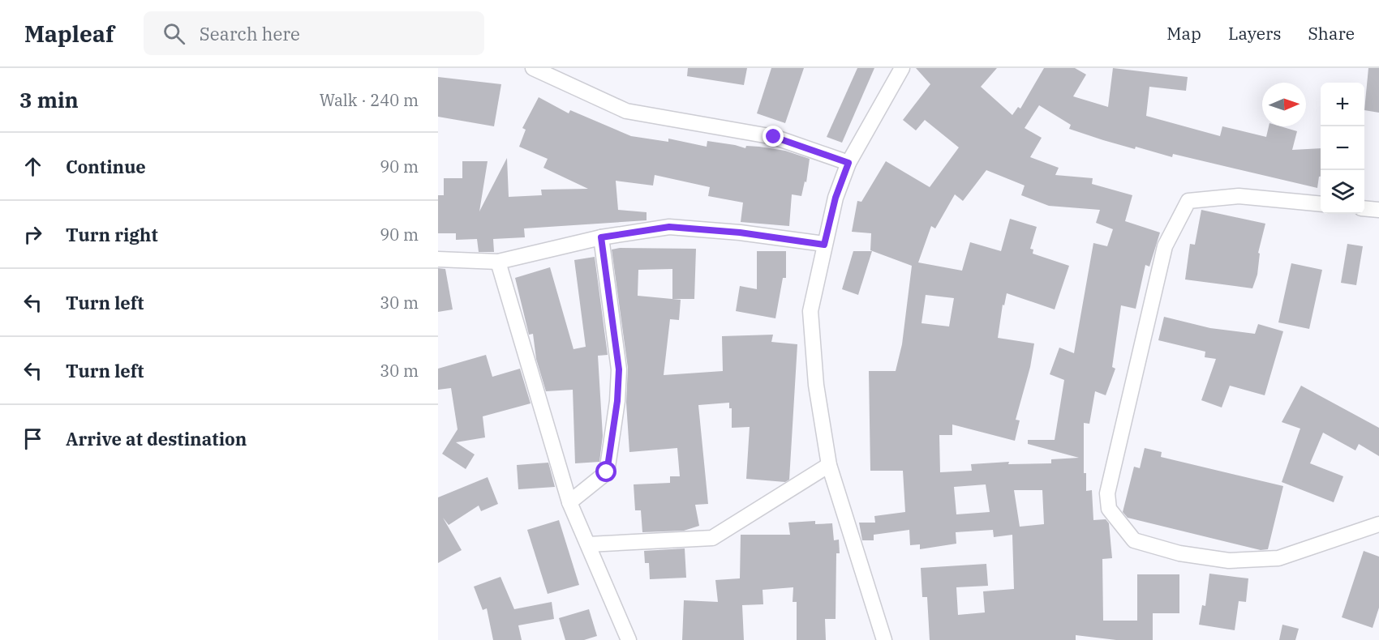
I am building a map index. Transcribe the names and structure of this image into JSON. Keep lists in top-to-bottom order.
{
  "north": "right",
  "page": {
    "header": "Mapleaf",
    "search": "Search here",
    "nav": ["Map", "Layers", "Share"],
    "heading": ["3 min", "Walk · 240 m"],
    "map_buttons": ["+", "−"],
    "list": [
      ["Continue", "90 m"],
      ["Turn right", "90 m"],
      ["Turn left", "30 m"],
      ["Turn left", "30 m"],
      "Arrive at destination"
    ]
  }
}
